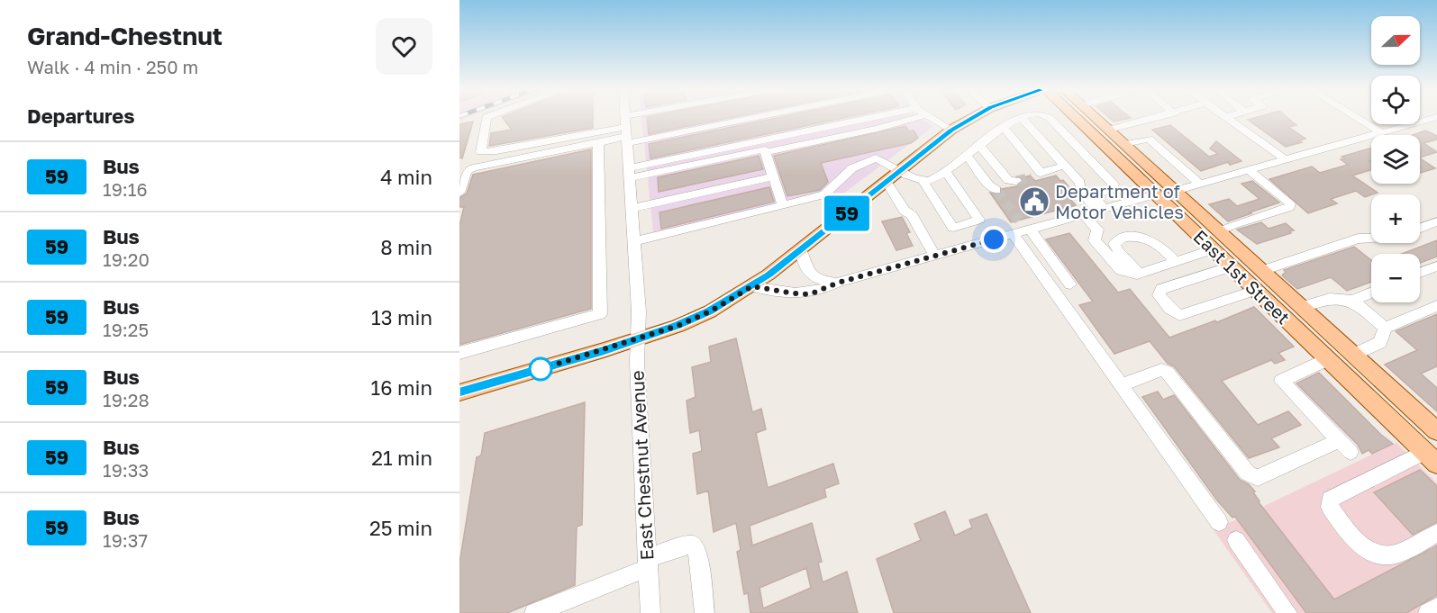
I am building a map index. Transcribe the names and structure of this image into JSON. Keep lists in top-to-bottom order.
{
  "streets": {
    "main road": ["East 1st Street"],
    "street": ["East Chestnut Avenue"]
  },
  "places": {
    "public building": ["Department of Motor Vehicles"]
  },
  "lines": ["bus line 59"],
  "north": "right",
  "page": {
    "heading": [
      ["Grand-Chestnut", "Walk · 4 min · 250 m"],
      "Departures"
    ],
    "on_map": "59",
    "map_buttons": ["+", "−"],
    "list": [
      {
        "mark": "59",
        "name": "Bus",
        "note": "19:16",
        "value": "4 min"
      },
      {
        "mark": "59",
        "name": "Bus",
        "note": "19:20",
        "value": "8 min"
      },
      {
        "mark": "59",
        "name": "Bus",
        "note": "19:25",
        "value": "13 min"
      },
      {
        "mark": "59",
        "name": "Bus",
        "note": "19:28",
        "value": "16 min"
      },
      {
        "mark": "59",
        "name": "Bus",
        "note": "19:33",
        "value": "21 min"
      },
      {
        "mark": "59",
        "name": "Bus",
        "note": "19:37",
        "value": "25 min"
      }
    ]
  }
}
